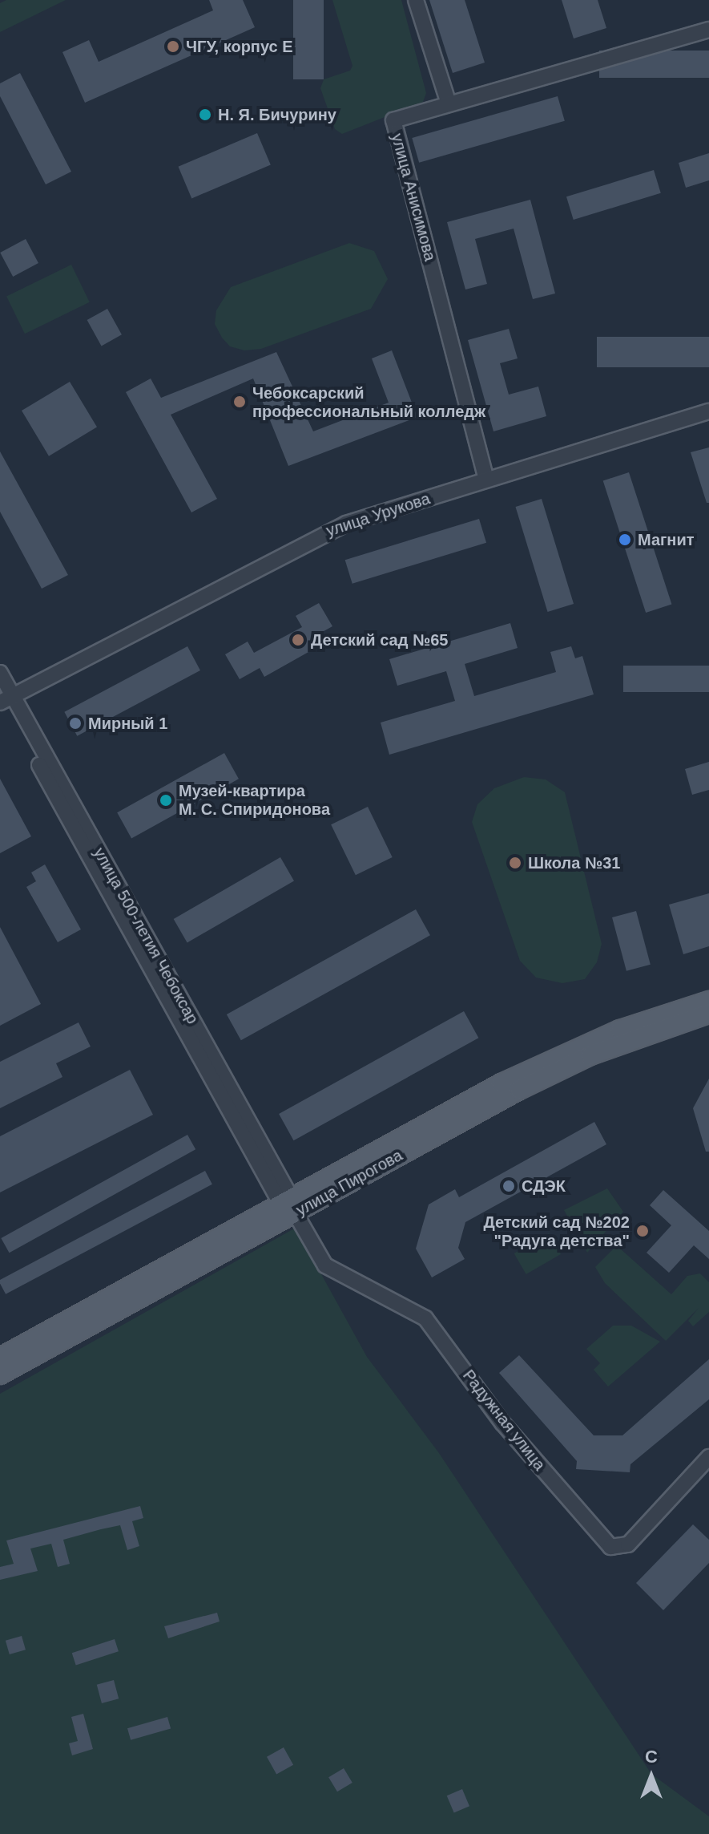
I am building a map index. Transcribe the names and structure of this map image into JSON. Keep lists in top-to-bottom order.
{
  "streets": {
    "main road": ["улица Пирогова"],
    "street": [
      "улица Анисимова",
      "улица Урукова",
      "улица 500-летия Чебоксар",
      "Радужная улица"
    ]
  },
  "crossings": [
    ["улица Анисимова", "улица Урукова"],
    ["улица Урукова", "улица 500-летия Чебоксар"],
    ["улица 500-летия Чебоксар", "улица Пирогова"],
    ["улица 500-летия Чебоксар", "Радужная улица"],
    ["улица Пирогова", "Радужная улица"]
  ],
  "places": [
    "ЧГУ, корпус Е",
    "Н. Я. Бичурину",
    "Чебоксарский профессиональный колледж",
    "Магнит",
    "Детский сад №65",
    "Мирный 1",
    "Музей-квартира М. С. Спиридонова",
    "Школа №31",
    "СДЭК",
    "Детский сад №202 \"Радуга детства\""
  ],
  "north": "top"
}
